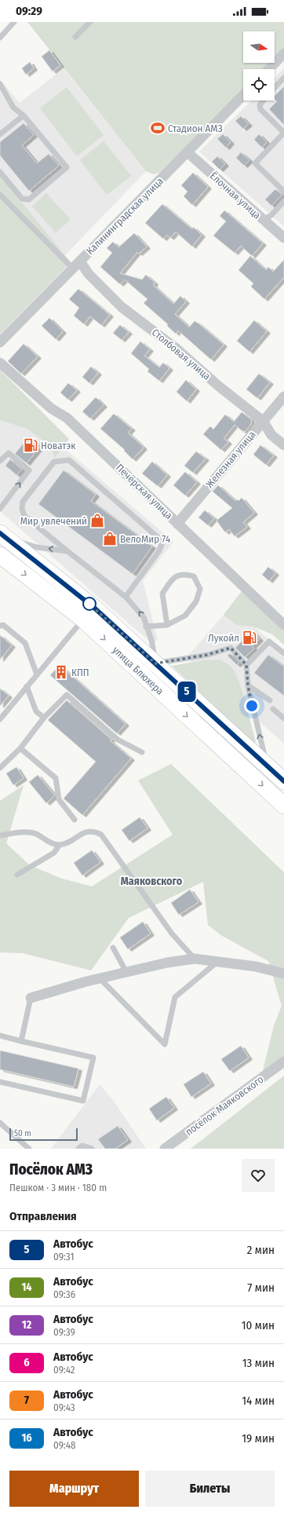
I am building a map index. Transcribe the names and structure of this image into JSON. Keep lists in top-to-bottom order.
{
  "streets": {
    "main road": ["улица Блюхера"],
    "street": [
      "Ёлочная улица",
      "Калининградская улица",
      "Столбовая улица",
      "Железная улица",
      "Печёрская улица",
      "посёлок Маяковского"
    ]
  },
  "crossings": [
    ["Ёлочная улица", "Калининградская улица"],
    ["Калининградская улица", "Столбовая улица"],
    ["Столбовая улица", "Железная улица"],
    ["Железная улица", "Печёрская улица"]
  ],
  "districts": ["Маяковского"],
  "places": {
    "sports": ["Стадион АМЗ"],
    "fuel station": ["Новатэк", "Лукойл"],
    "shop": ["Мир увлечений", "ВелоМир 74"],
    "building": ["КПП"]
  },
  "lines": ["bus line 5"],
  "scale_bar": "50 m",
  "north": "right",
  "page": {
    "status": "09:29",
    "on_map": "5",
    "scale": "50 m",
    "heading": [
      ["Посёлок АМЗ", "Пешком · 3 мин · 180 m"],
      "Отправления"
    ],
    "list": [
      {
        "mark": "5",
        "name": "Автобус",
        "note": "09:31",
        "value": "2 мин"
      },
      {
        "mark": "14",
        "name": "Автобус",
        "note": "09:36",
        "value": "7 мин"
      },
      {
        "mark": "12",
        "name": "Автобус",
        "note": "09:39",
        "value": "10 мин"
      },
      {
        "mark": "6",
        "name": "Автобус",
        "note": "09:42",
        "value": "13 мин"
      },
      {
        "mark": "7",
        "name": "Автобус",
        "note": "09:43",
        "value": "14 мин"
      },
      {
        "mark": "16",
        "name": "Автобус",
        "note": "09:48",
        "value": "19 мин"
      }
    ],
    "buttons": ["Маршрут", "Билеты"]
  }
}
